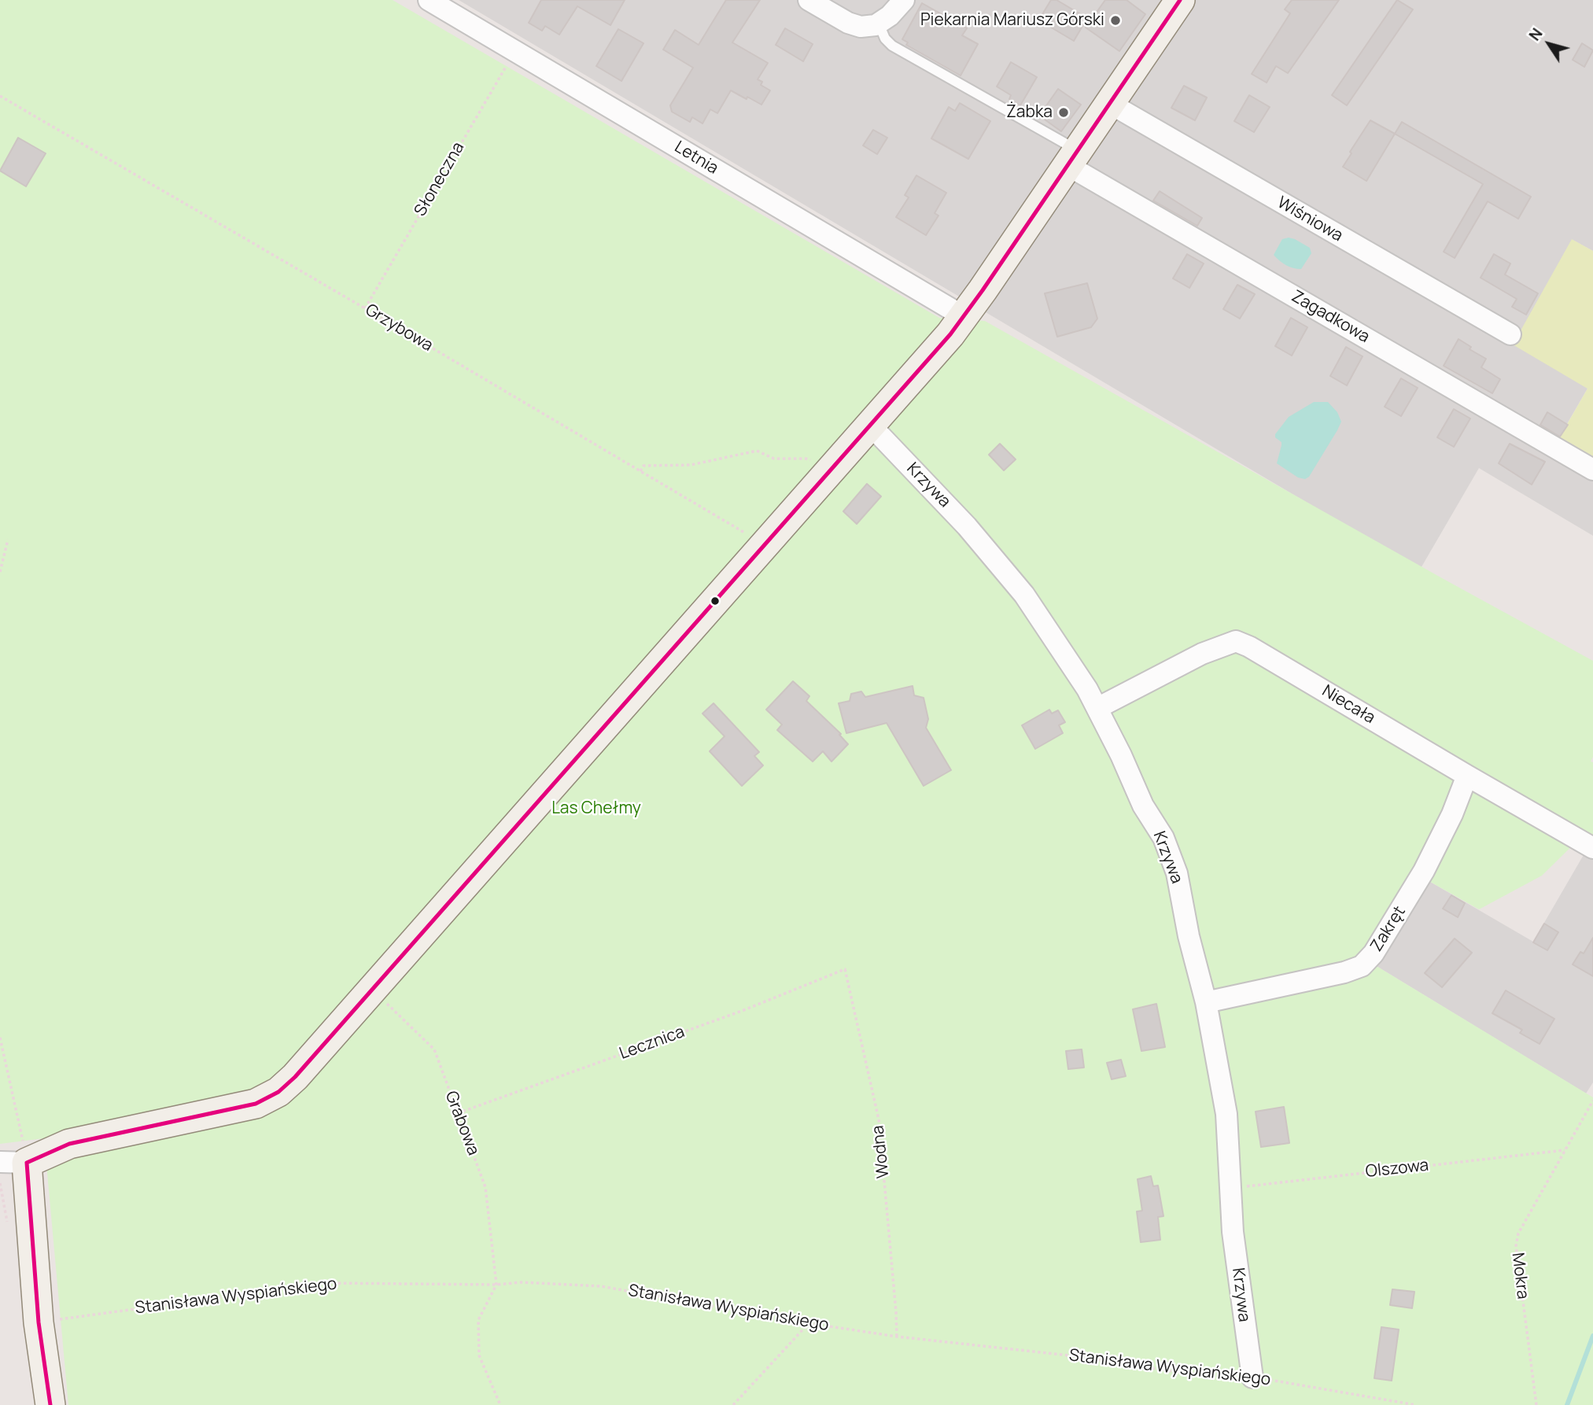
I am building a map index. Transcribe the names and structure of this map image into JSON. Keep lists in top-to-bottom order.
{
  "streets": {
    "street": [
      "Letnia",
      "Wiśniowa",
      "Zagadkowa",
      "Krzywa",
      "Niecała",
      "Zakręt"
    ],
    "path": [
      "Słoneczna",
      "Grzybowa",
      "Lecznica",
      "Grabowa",
      "Wodna",
      "Olszowa",
      "Mokra",
      "Stanisława Wyspiańskiego"
    ]
  },
  "crossings": [
    ["Letnia", "Słoneczna"],
    ["Słoneczna", "Grzybowa"],
    ["Krzywa", "Niecała"],
    ["Krzywa", "Zakręt"],
    ["Krzywa", "Olszowa"],
    ["Krzywa", "Stanisława Wyspiańskiego"],
    ["Niecała", "Zakręt"],
    ["Lecznica", "Grabowa"],
    ["Lecznica", "Wodna"],
    ["Grabowa", "Stanisława Wyspiańskiego"],
    ["Wodna", "Stanisława Wyspiańskiego"],
    ["Olszowa", "Mokra"]
  ],
  "parks": ["Las Chełmy"],
  "places": ["Piekarnia Mariusz Górski", "Żabka"],
  "north": "top left"
}
